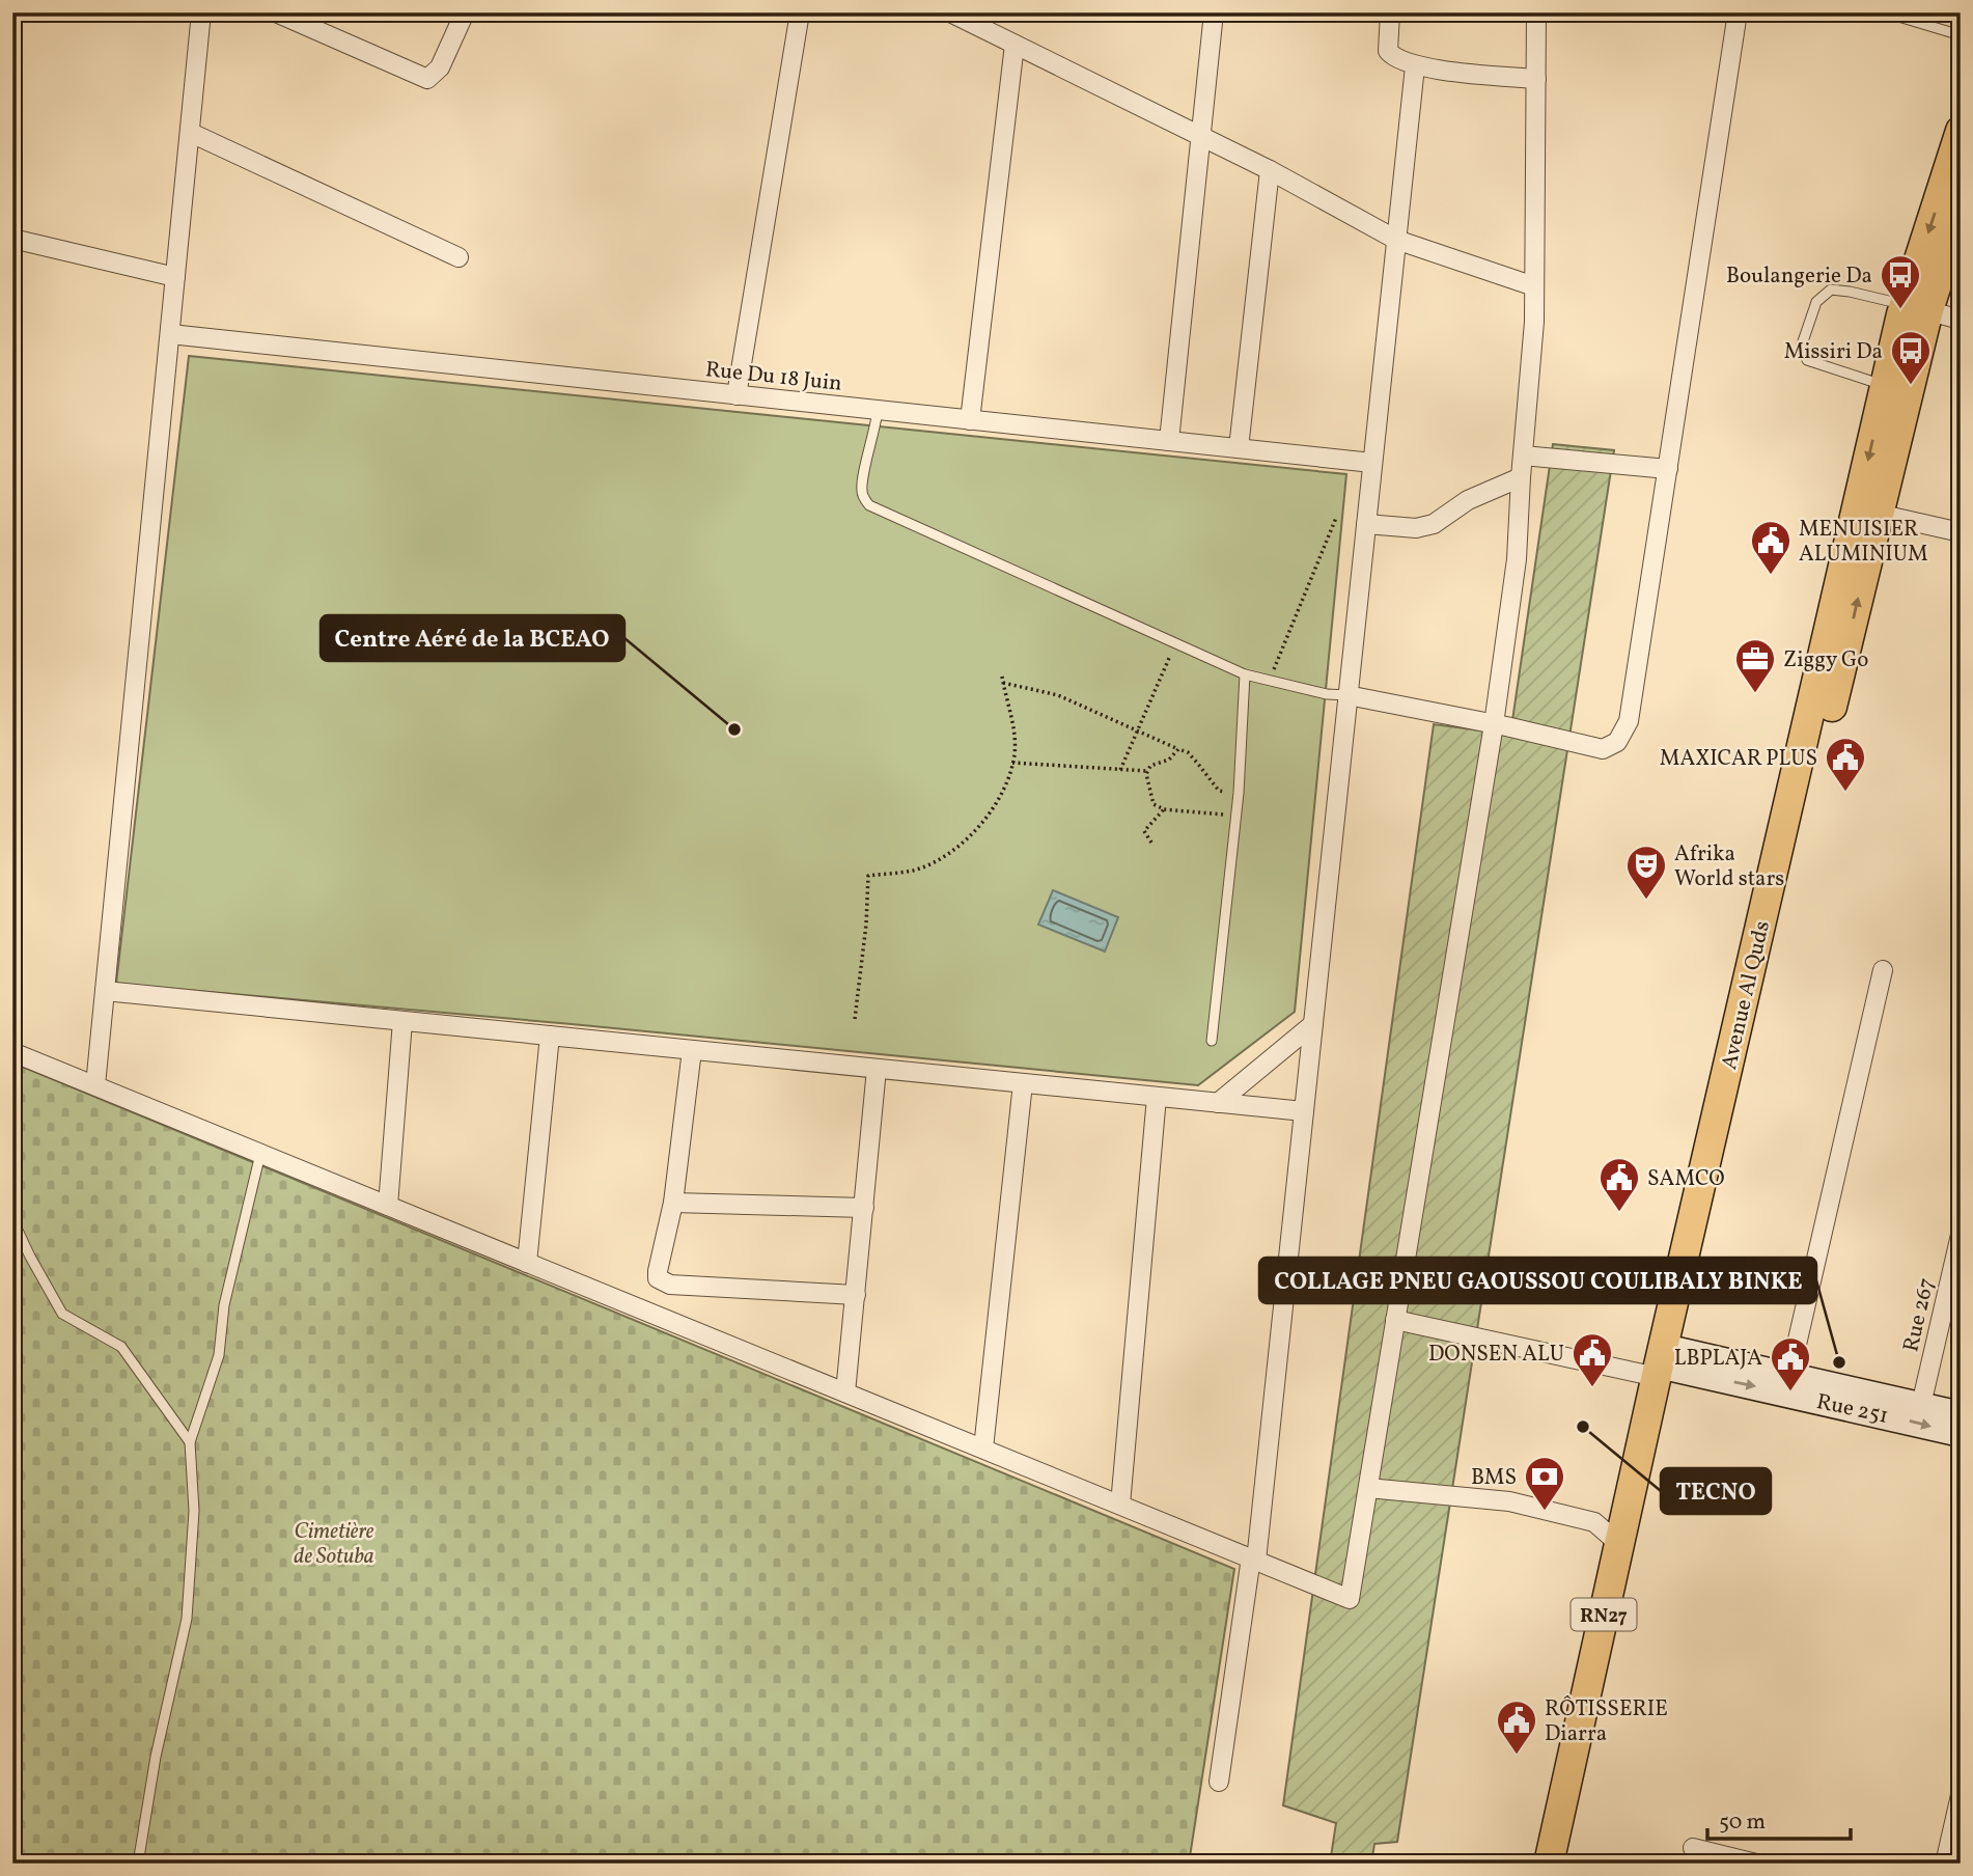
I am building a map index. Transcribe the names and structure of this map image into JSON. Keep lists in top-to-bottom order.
{
  "streets": {
    "main road": ["Avenue Al Quds", "Rue 251", "RN27"],
    "street": ["Rue Du 18 Juin", "Rue 267"]
  },
  "crossings": [
    ["Avenue Al Quds", "Rue 251"],
    ["Rue 267", "Rue 251"]
  ],
  "parks": ["Cimetière de Sotuba"],
  "places": {
    "bus stop": ["Boulangerie Da", "Missiri Da"],
    "public building": [
      "MENUISIER ALUMINIUM",
      "MAXICAR PLUS",
      "SAMCO",
      "DONSEN ALU",
      "LBPLAJA",
      "RÔTISSERIE Diarra"
    ],
    "office": ["Ziggy Go"],
    "other": ["Centre Aéré de la BCEAO", "COLLAGE PNEU GAOUSSOU COULIBALY BINKE", "TECNO"],
    "theatre": ["Afrika World stars"],
    "bank": ["BMS"]
  },
  "scale_bar": "50 m"
}
